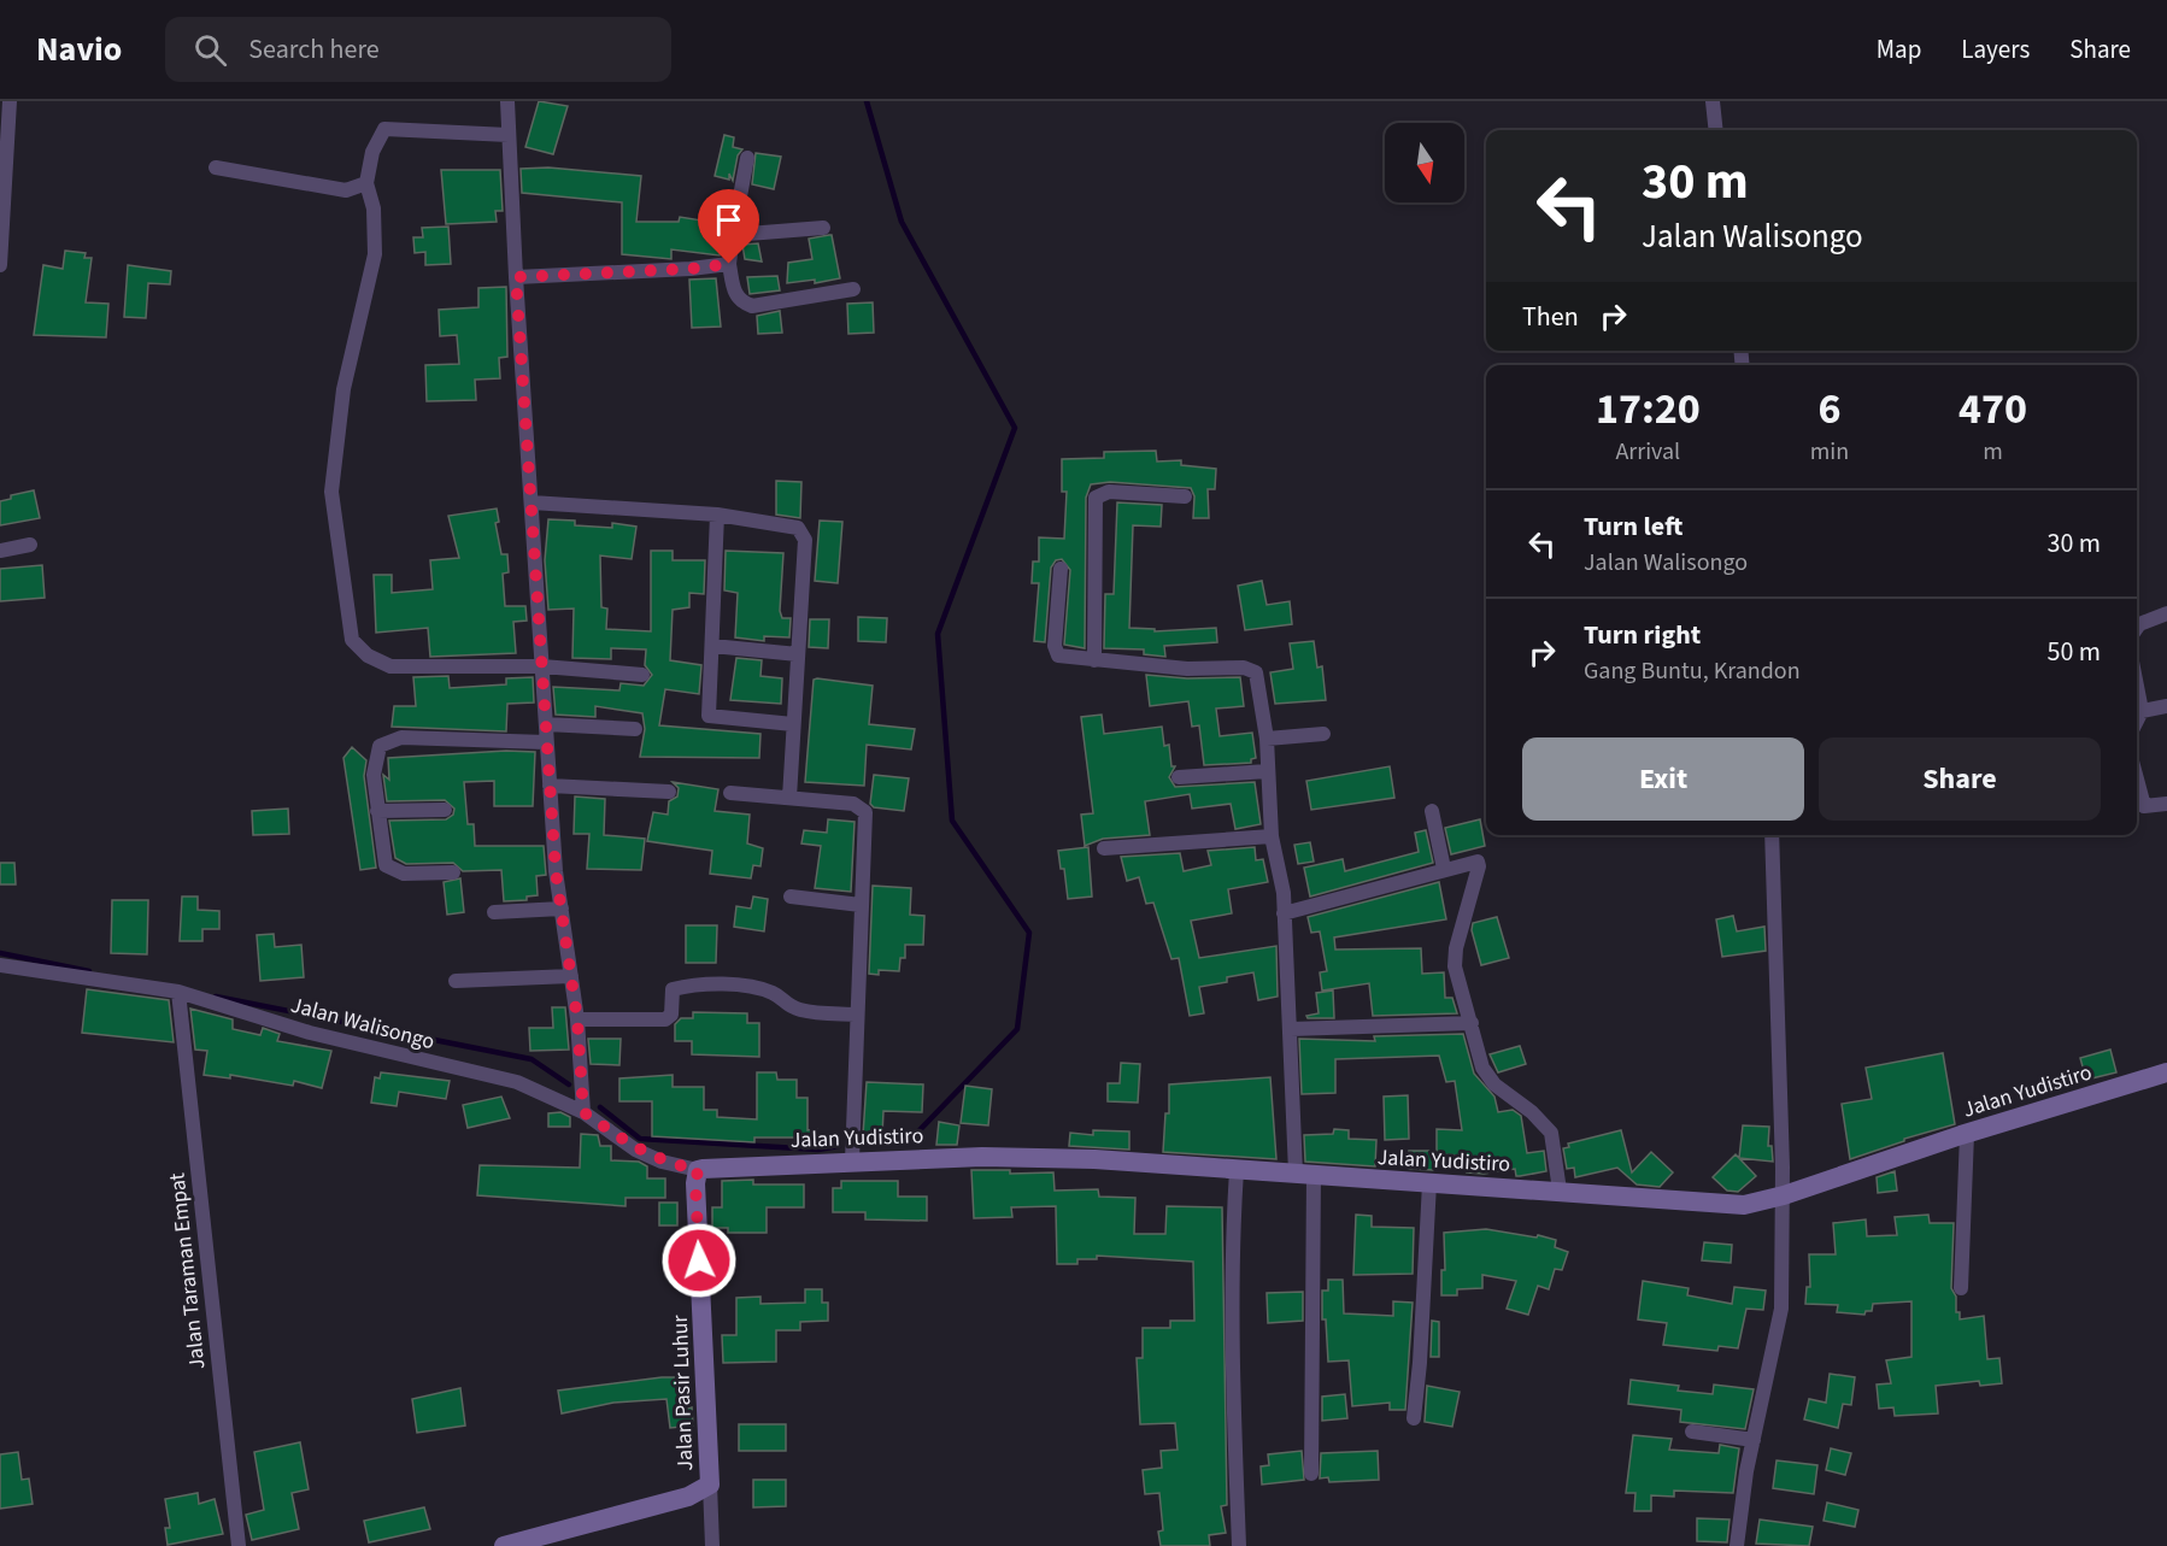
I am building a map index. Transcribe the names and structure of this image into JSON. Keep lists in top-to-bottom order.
{
  "streets": {
    "street": [
      "Jalan Walisongo",
      "Jalan Yudistiro",
      "Jalan Taraman Empat",
      "Jalan Pasir Luhur"
    ]
  },
  "crossings": [
    ["Jalan Walisongo", "Jalan Yudistiro"],
    ["Jalan Walisongo", "Jalan Taraman Empat"],
    ["Jalan Walisongo", "Jalan Pasir Luhur"],
    ["Jalan Yudistiro", "Jalan Pasir Luhur"]
  ],
  "north": "bottom",
  "page": {
    "header": "Navio",
    "search": "Search here",
    "nav": ["Map", "Layers", "Share"],
    "turn": ["30 m", "Jalan Walisongo"],
    "then": "Then",
    "eta": [
      "17:20",
      "Arrival",
      "6",
      "min",
      "470",
      "m"
    ],
    "list": [
      {
        "name": "Turn left",
        "note": "Jalan Walisongo",
        "value": "30 m"
      },
      {
        "name": "Turn right",
        "note": "Gang Buntu, Krandon",
        "value": "50 m"
      }
    ],
    "buttons": ["Exit", "Share"]
  }
}
